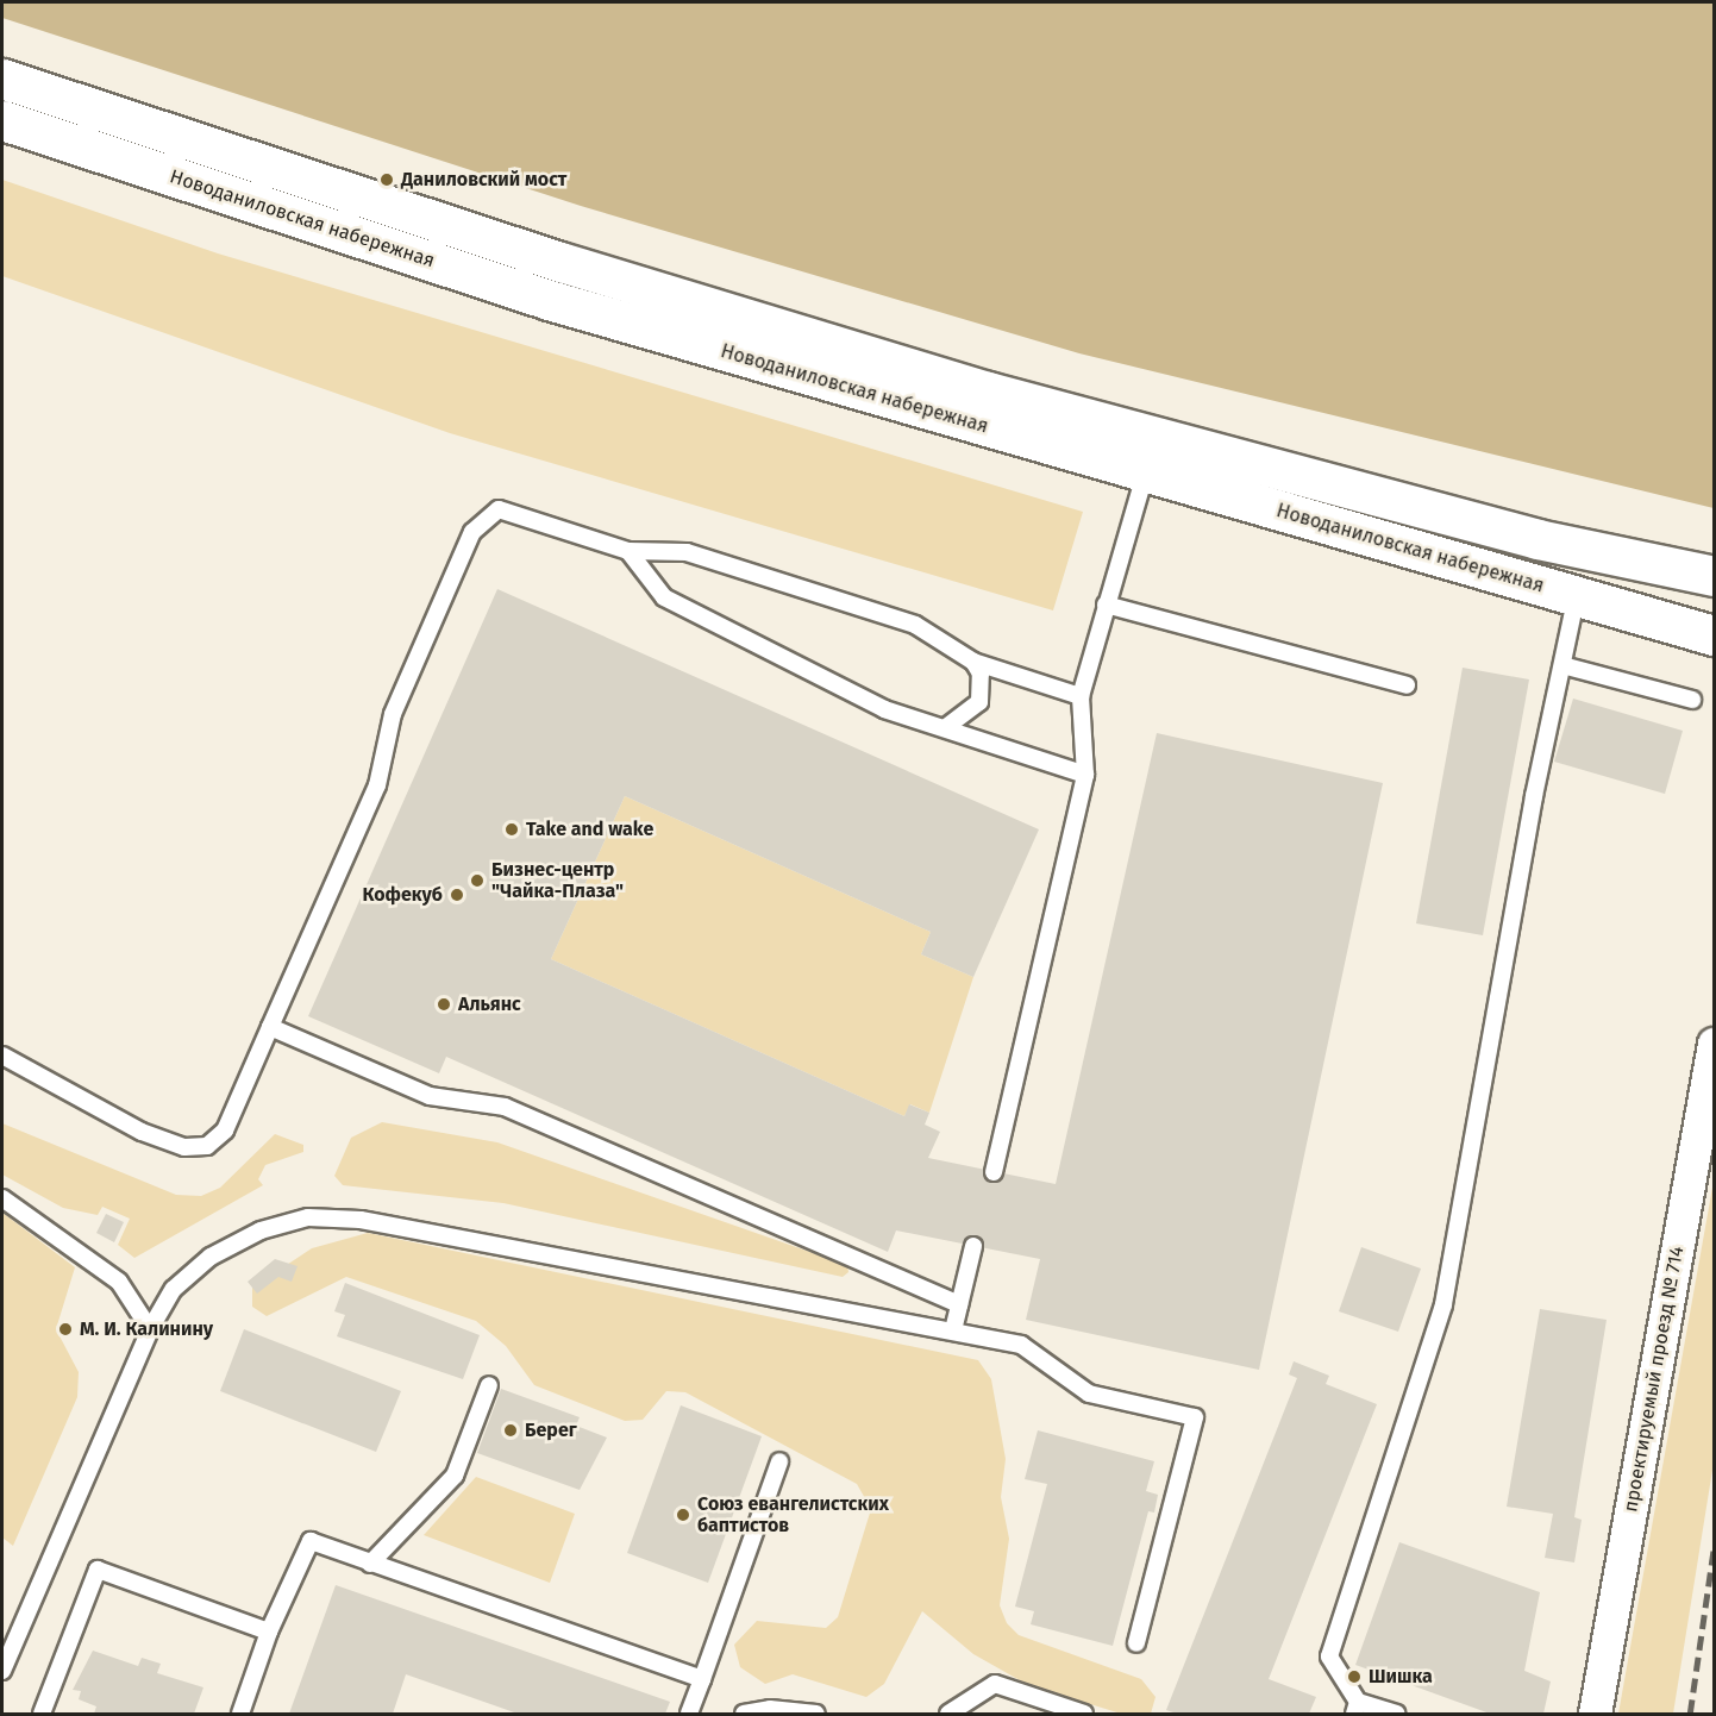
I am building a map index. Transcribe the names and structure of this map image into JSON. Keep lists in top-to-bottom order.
{
  "streets": {
    "main road": ["Новоданиловская набережная"],
    "street": ["проектируемый проезд № 714"]
  },
  "places": [
    "Даниловский мост",
    "Take and wake",
    "Бизнес-центр \"Чайка-Плаза\"",
    "Кофекуб",
    "Альянс",
    "М. И. Калинину",
    "Берег",
    "Союз евангелистских баптистов",
    "Шишка"
  ]
}
